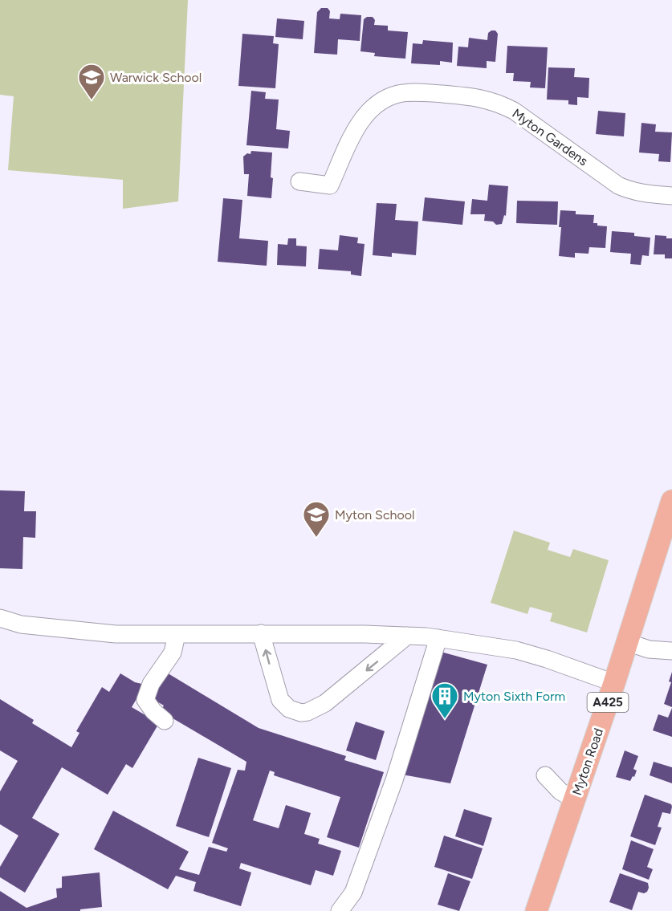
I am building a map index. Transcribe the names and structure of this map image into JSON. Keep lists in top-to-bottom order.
{
  "streets": {
    "main road": ["A425", "Myton Road"],
    "street": ["Myton Gardens"]
  },
  "places": {
    "school or university": ["Warwick School", "Myton School"],
    "building": ["Myton Sixth Form"]
  }
}
